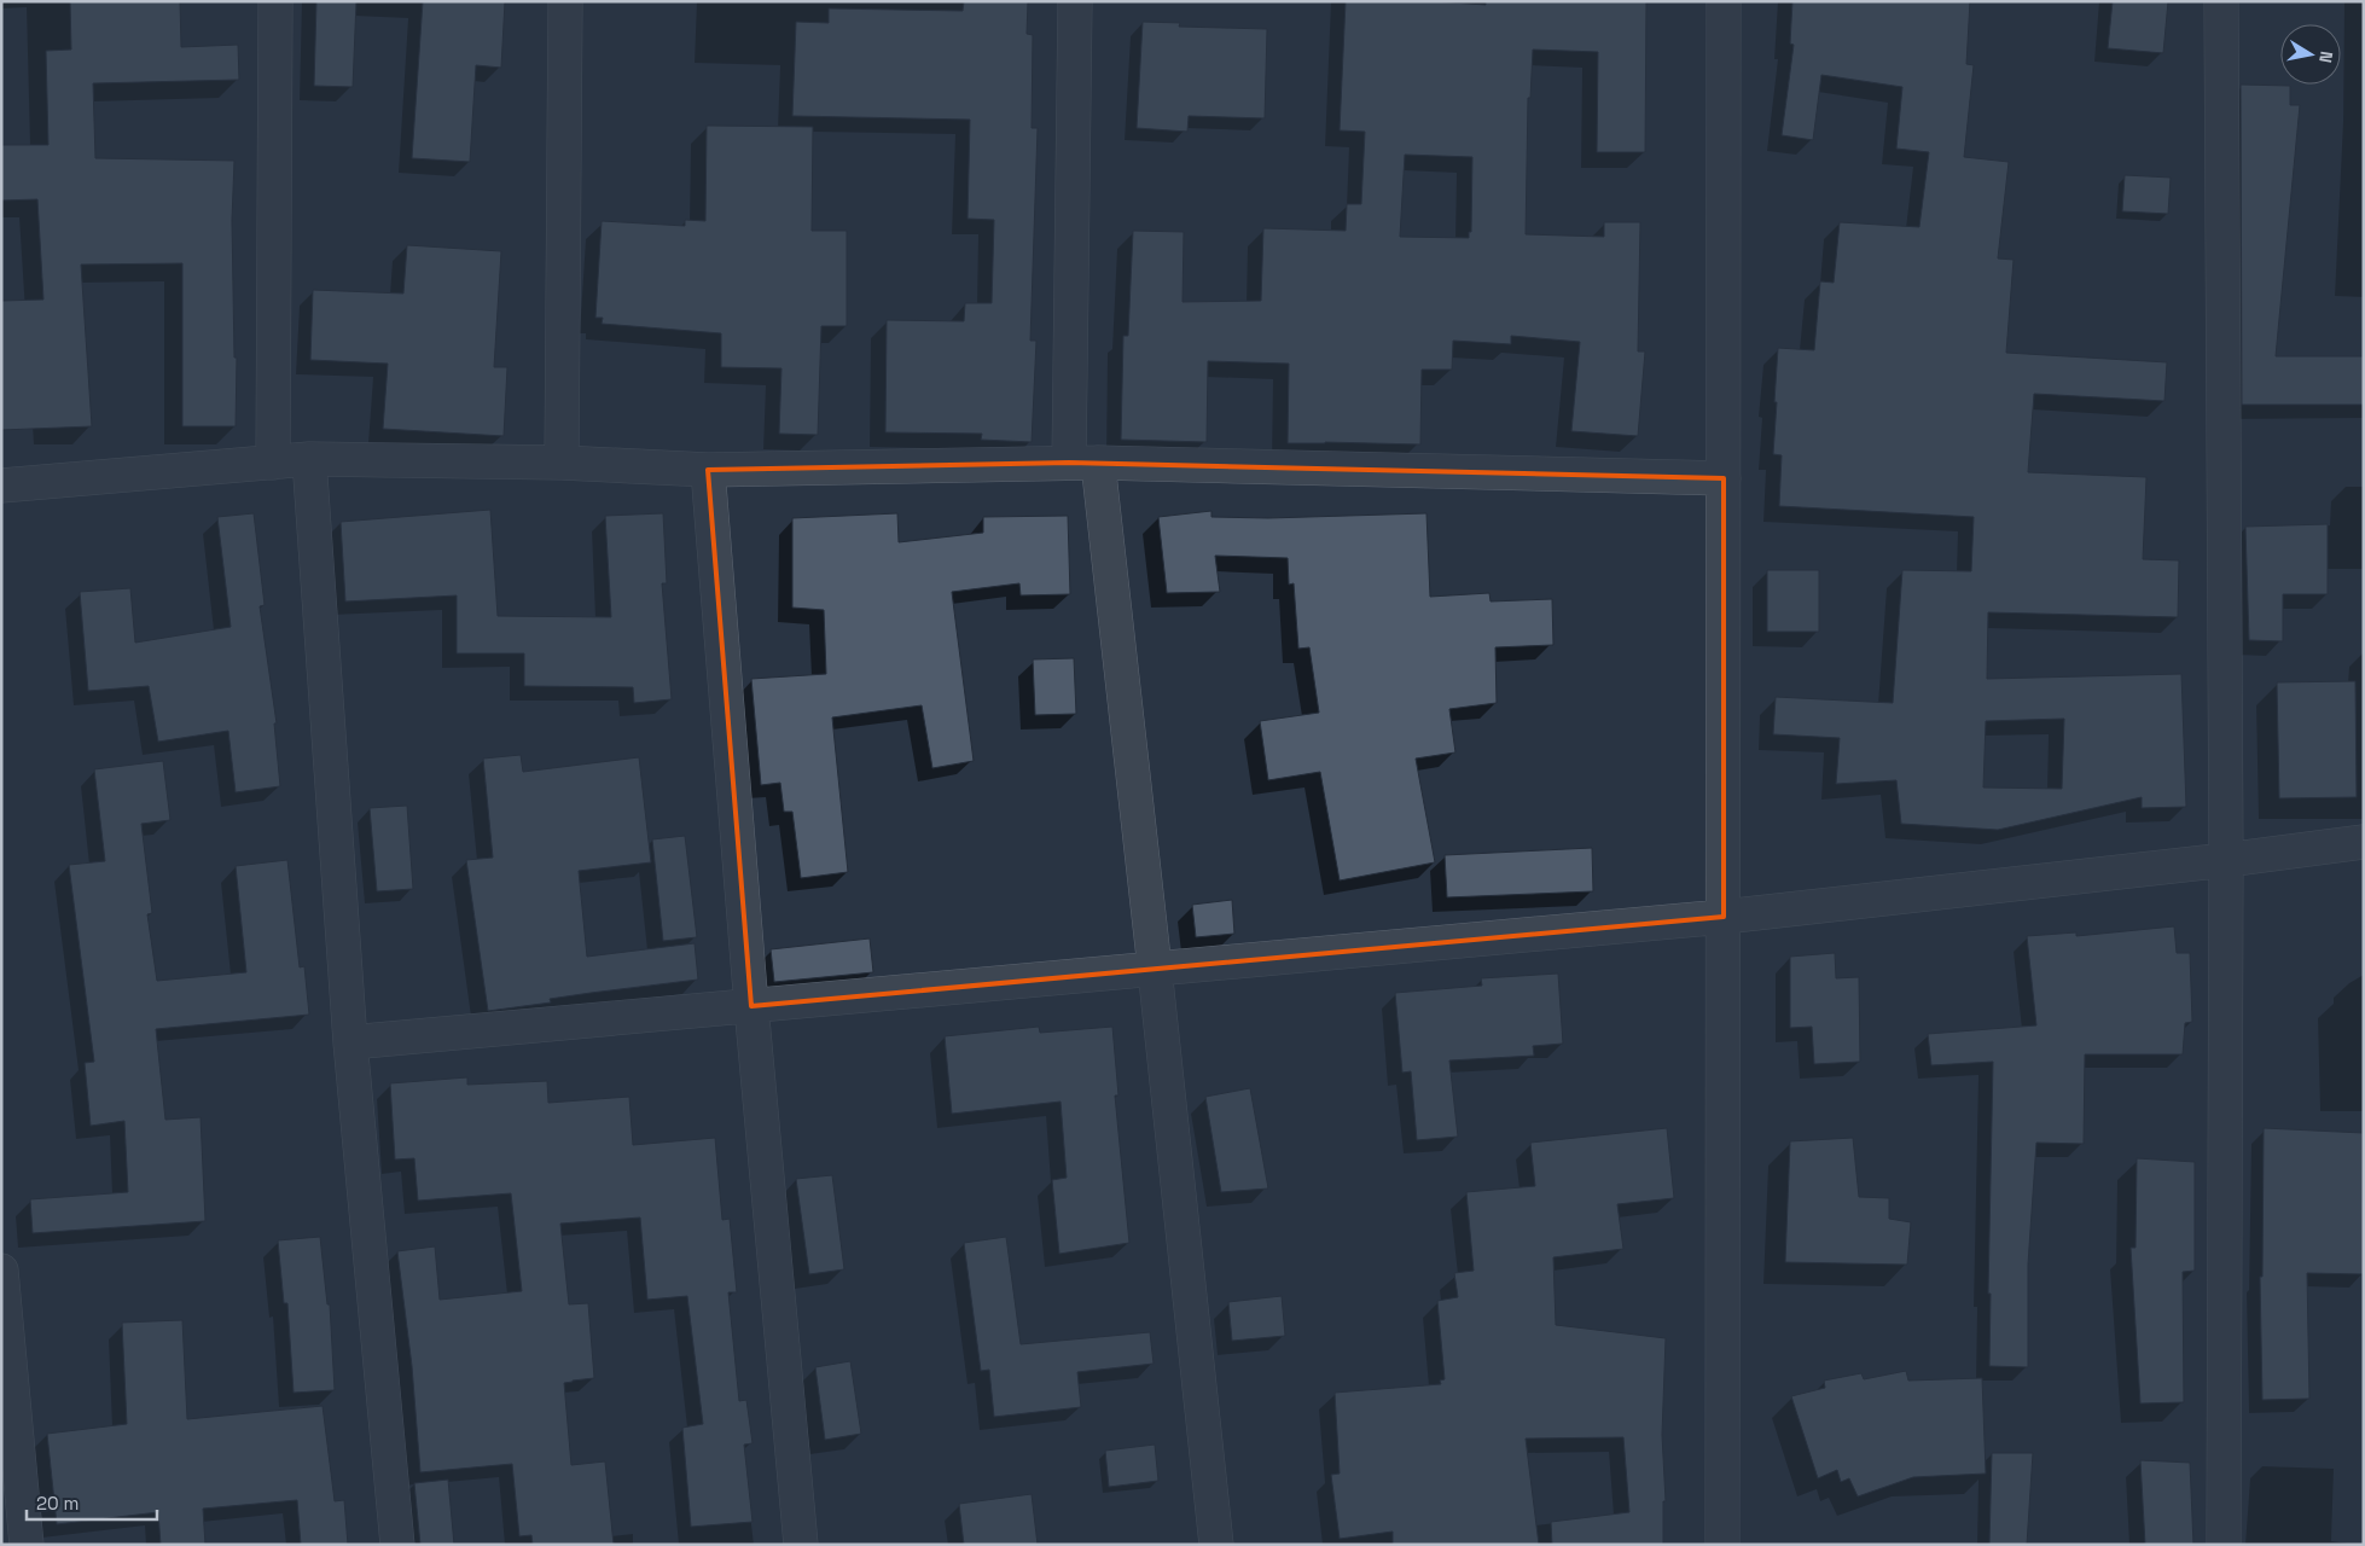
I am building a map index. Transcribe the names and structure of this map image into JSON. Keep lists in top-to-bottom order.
{
  "scale_bar": "20 m",
  "north": "right"
}
